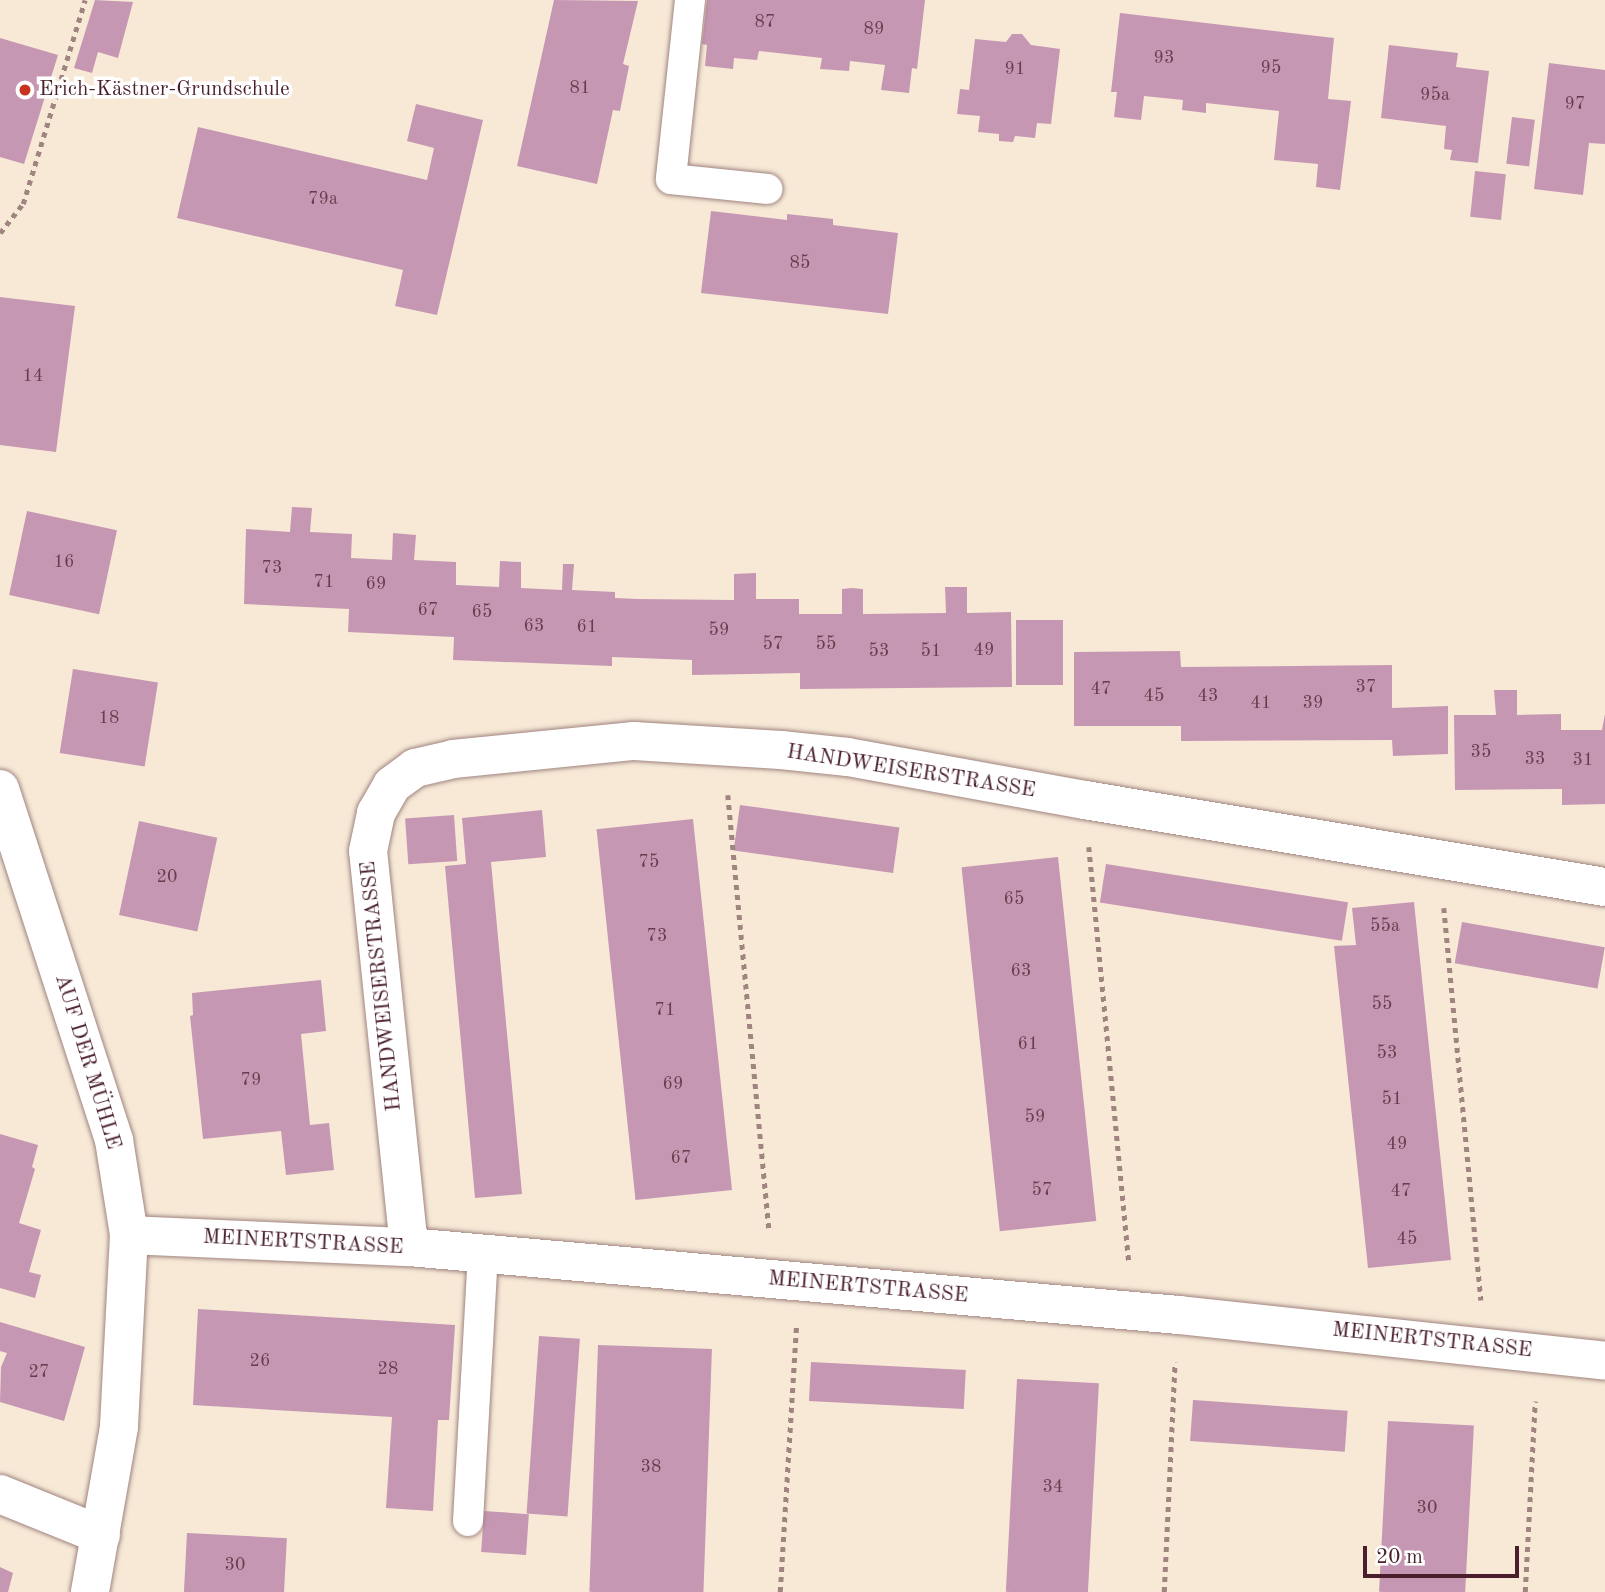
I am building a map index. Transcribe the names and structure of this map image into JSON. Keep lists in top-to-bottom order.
{
  "streets": {
    "street": ["HANDWEISERSTRASSE", "AUF DER MÜHLE", "MEINERTSTRASSE"]
  },
  "crossings": [
    ["HANDWEISERSTRASSE", "MEINERTSTRASSE"],
    ["AUF DER MÜHLE", "MEINERTSTRASSE"]
  ],
  "places": ["Erich-Kästner-Grundschule"],
  "house_numbers": [
    "87",
    "89",
    "93",
    "95",
    "91",
    "81",
    "95a",
    "97",
    "79a",
    "85",
    "14",
    "16",
    "73",
    "71",
    "69",
    "67",
    "65",
    "63",
    "61",
    "59",
    "57",
    "55",
    "49",
    "53",
    "51",
    "37",
    "47",
    "45",
    "43",
    "41",
    "39",
    "18",
    "35",
    "33",
    "31",
    "75",
    "20",
    "65",
    "55a",
    "73",
    "63",
    "55",
    "71",
    "61",
    "53",
    "79",
    "69",
    "51",
    "59",
    "49",
    "67",
    "57",
    "47",
    "45",
    "26",
    "28",
    "27",
    "38",
    "34",
    "30",
    "30"
  ],
  "scale_bar": "20 m"
}
